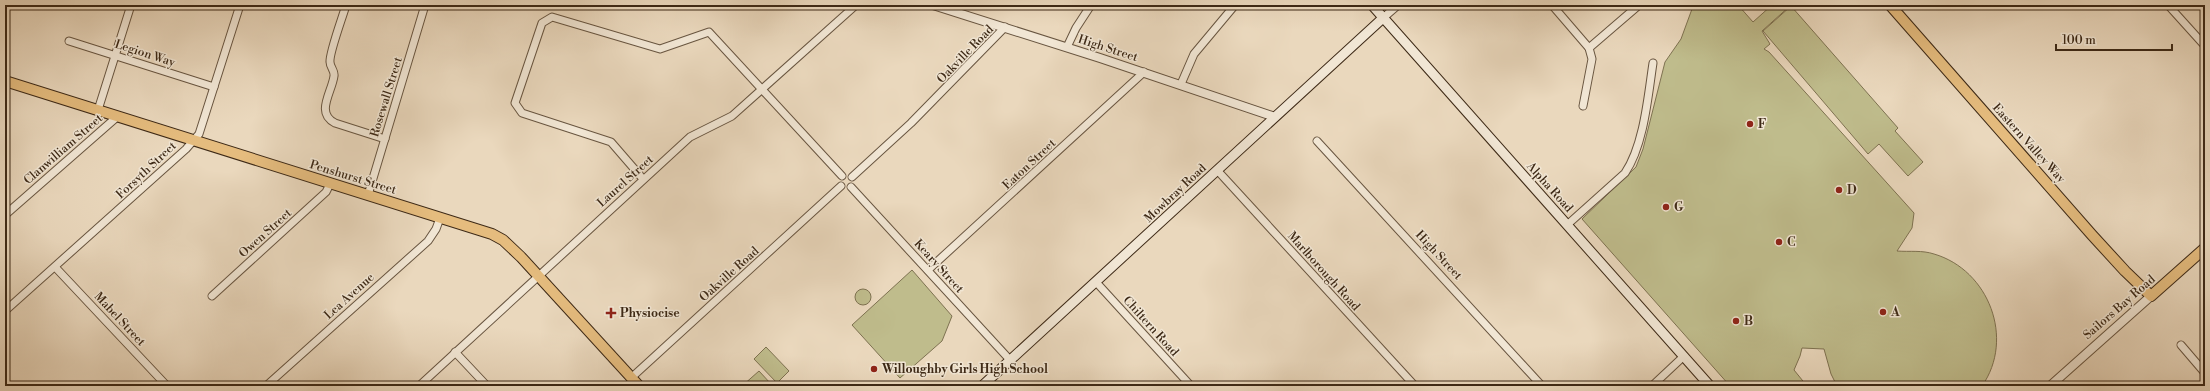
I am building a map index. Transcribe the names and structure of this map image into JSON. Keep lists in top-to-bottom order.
{
  "streets": {
    "main road": [
      "Eastern Valley Way",
      "Penshurst Street",
      "Alpha Road",
      "Mowbray Road",
      "Sailors Bay Road"
    ],
    "street": [
      "High Street",
      "Legion Way",
      "Oakville Road",
      "Rosewall Street",
      "Clanwilliam Street",
      "Eaton Street",
      "Forsyth Street",
      "Laurel Street",
      "Owen Street",
      "Keary Street",
      "Marlborough Road",
      "Lea Avenue",
      "Mabel Street",
      "Chiltern Road"
    ]
  },
  "crossings": [
    ["High Street", "Oakville Road"],
    ["High Street", "Eaton Street"],
    ["High Street", "Mowbray Road"],
    ["Legion Way", "Forsyth Street"],
    ["Oakville Road", "Penshurst Street"],
    ["Oakville Road", "Keary Street"],
    ["Rosewall Street", "Penshurst Street"],
    ["Eastern Valley Way", "Sailors Bay Road"],
    ["Clanwilliam Street", "Penshurst Street"],
    ["Eaton Street", "Keary Street"],
    ["Forsyth Street", "Penshurst Street"],
    ["Forsyth Street", "Mabel Street"],
    ["Penshurst Street", "Laurel Street"],
    ["Penshurst Street", "Owen Street"],
    ["Penshurst Street", "Lea Avenue"],
    ["Alpha Road", "Mowbray Road"],
    ["Mowbray Road", "Keary Street"],
    ["Mowbray Road", "Marlborough Road"],
    ["Mowbray Road", "Chiltern Road"]
  ],
  "places": {
    "other": [
      "F",
      "D",
      "G",
      "C",
      "A",
      "B",
      "Willoughby Girls High School"
    ],
    "health": ["Physiocise"]
  },
  "scale_bar": "100 m"
}
